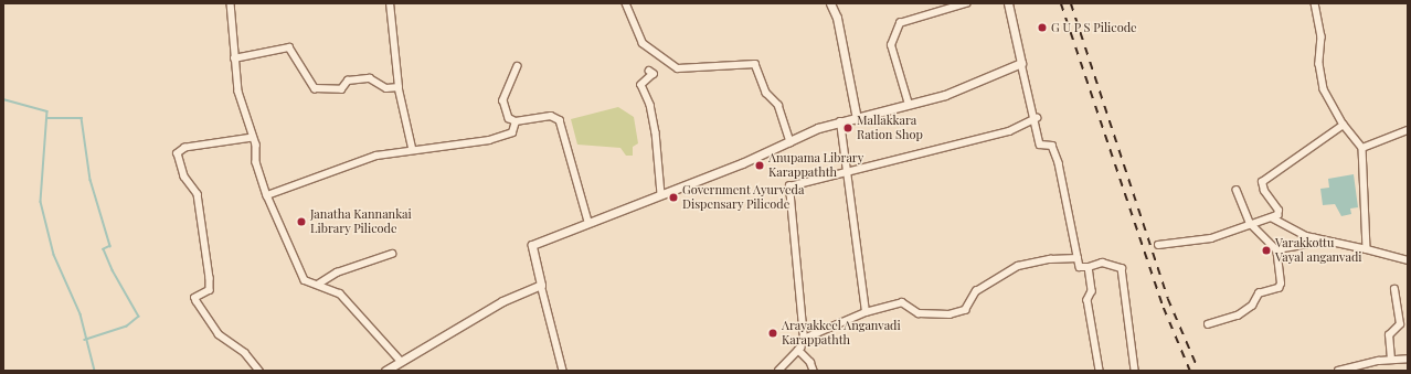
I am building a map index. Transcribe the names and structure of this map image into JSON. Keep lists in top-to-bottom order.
{
  "places": [
    "G U P S Pilicode",
    "Mallakkara Ration Shop",
    "Anupama Library Karappathth",
    "Government Ayurveda Dispensary Pilicode",
    "Janatha Kannankai Library Pilicode",
    "Varakkottu Vayal anganvadi",
    "Arayakkeel Anganvadi Karappathth"
  ]
}
